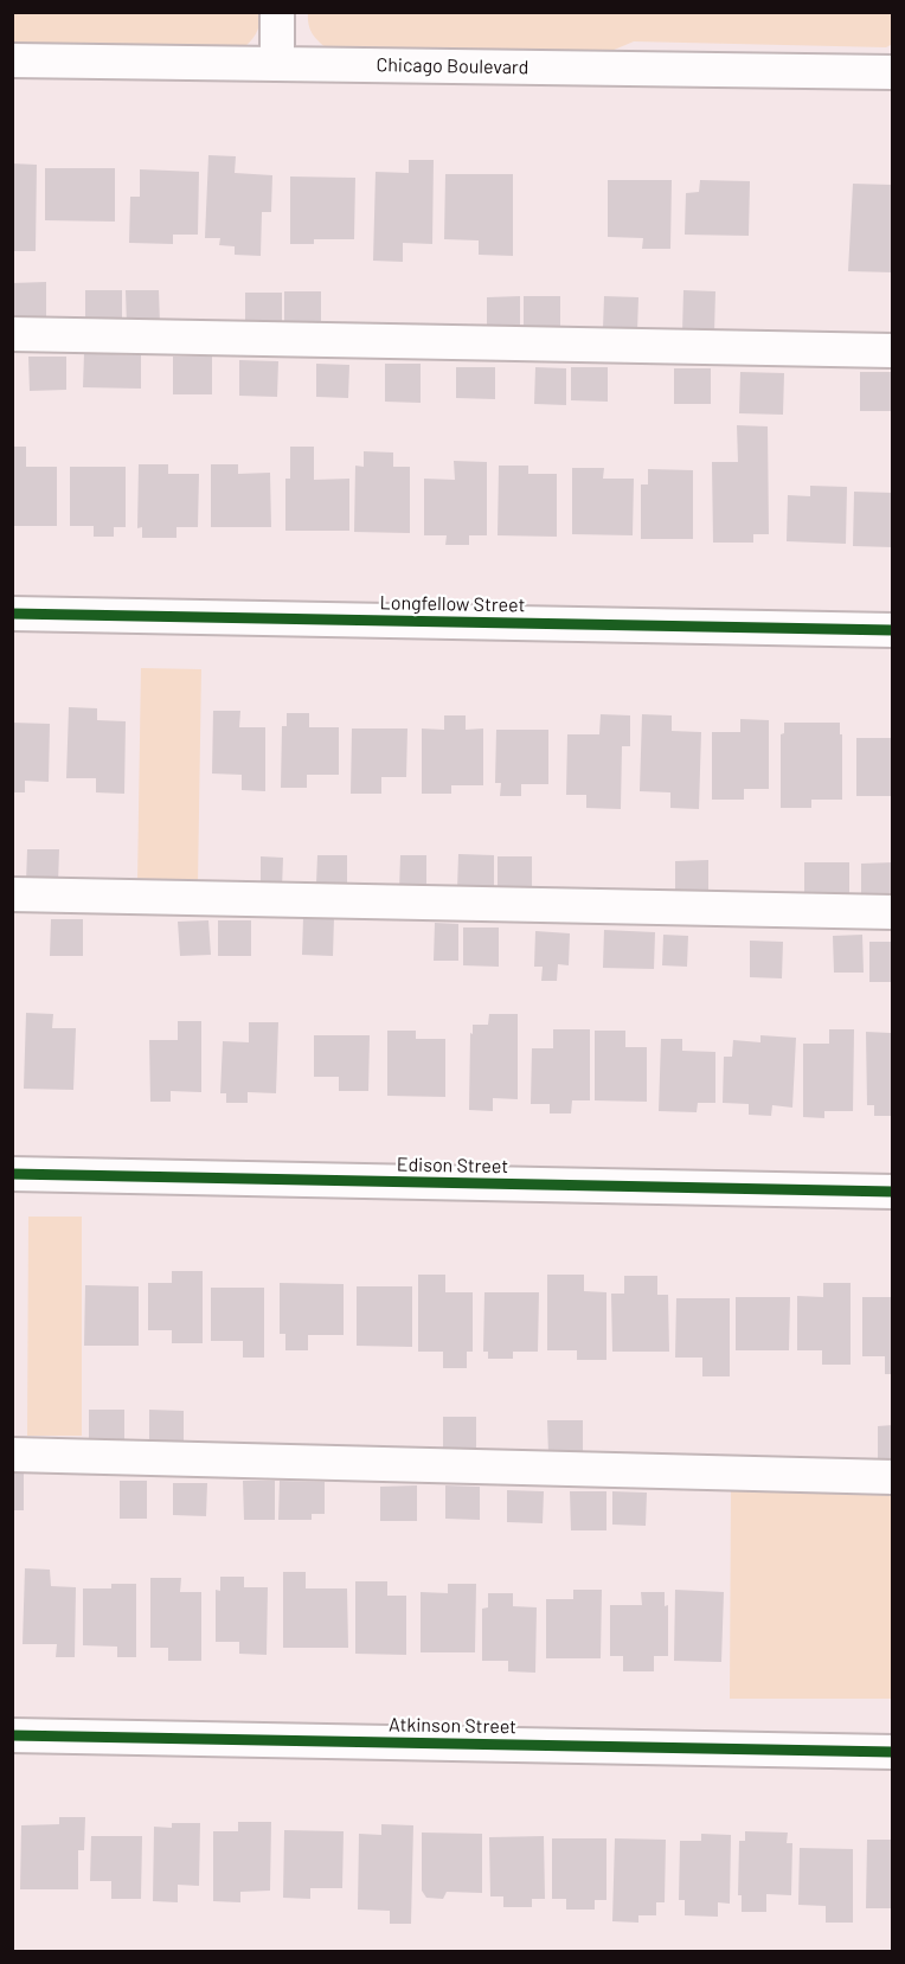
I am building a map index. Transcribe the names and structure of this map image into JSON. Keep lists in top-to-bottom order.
{
  "streets": {
    "street": [
      "Chicago Boulevard",
      "Longfellow Street",
      "Edison Street",
      "Atkinson Street"
    ]
  }
}
